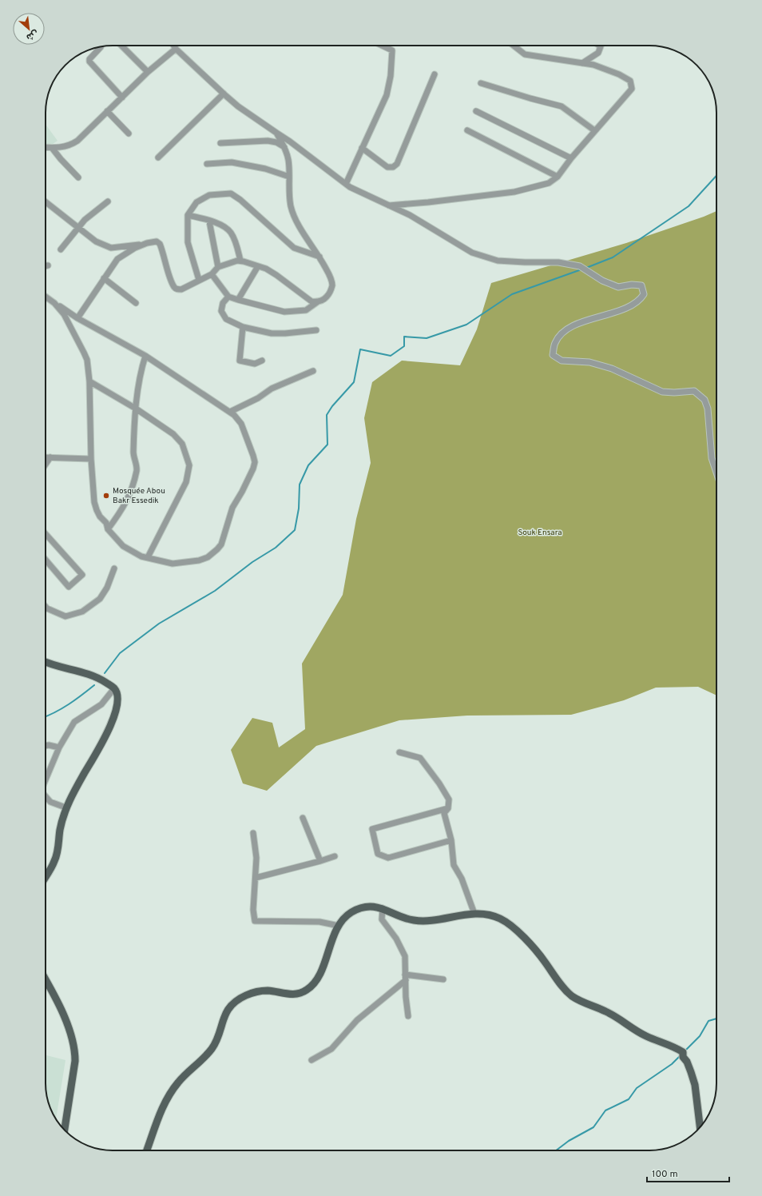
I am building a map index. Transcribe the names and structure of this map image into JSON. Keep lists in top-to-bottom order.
{
  "parks": ["Souk Ensara"],
  "places": ["Mosquée Abou Bakr Essedik"],
  "scale_bar": "100 m",
  "north": "bottom right"
}
